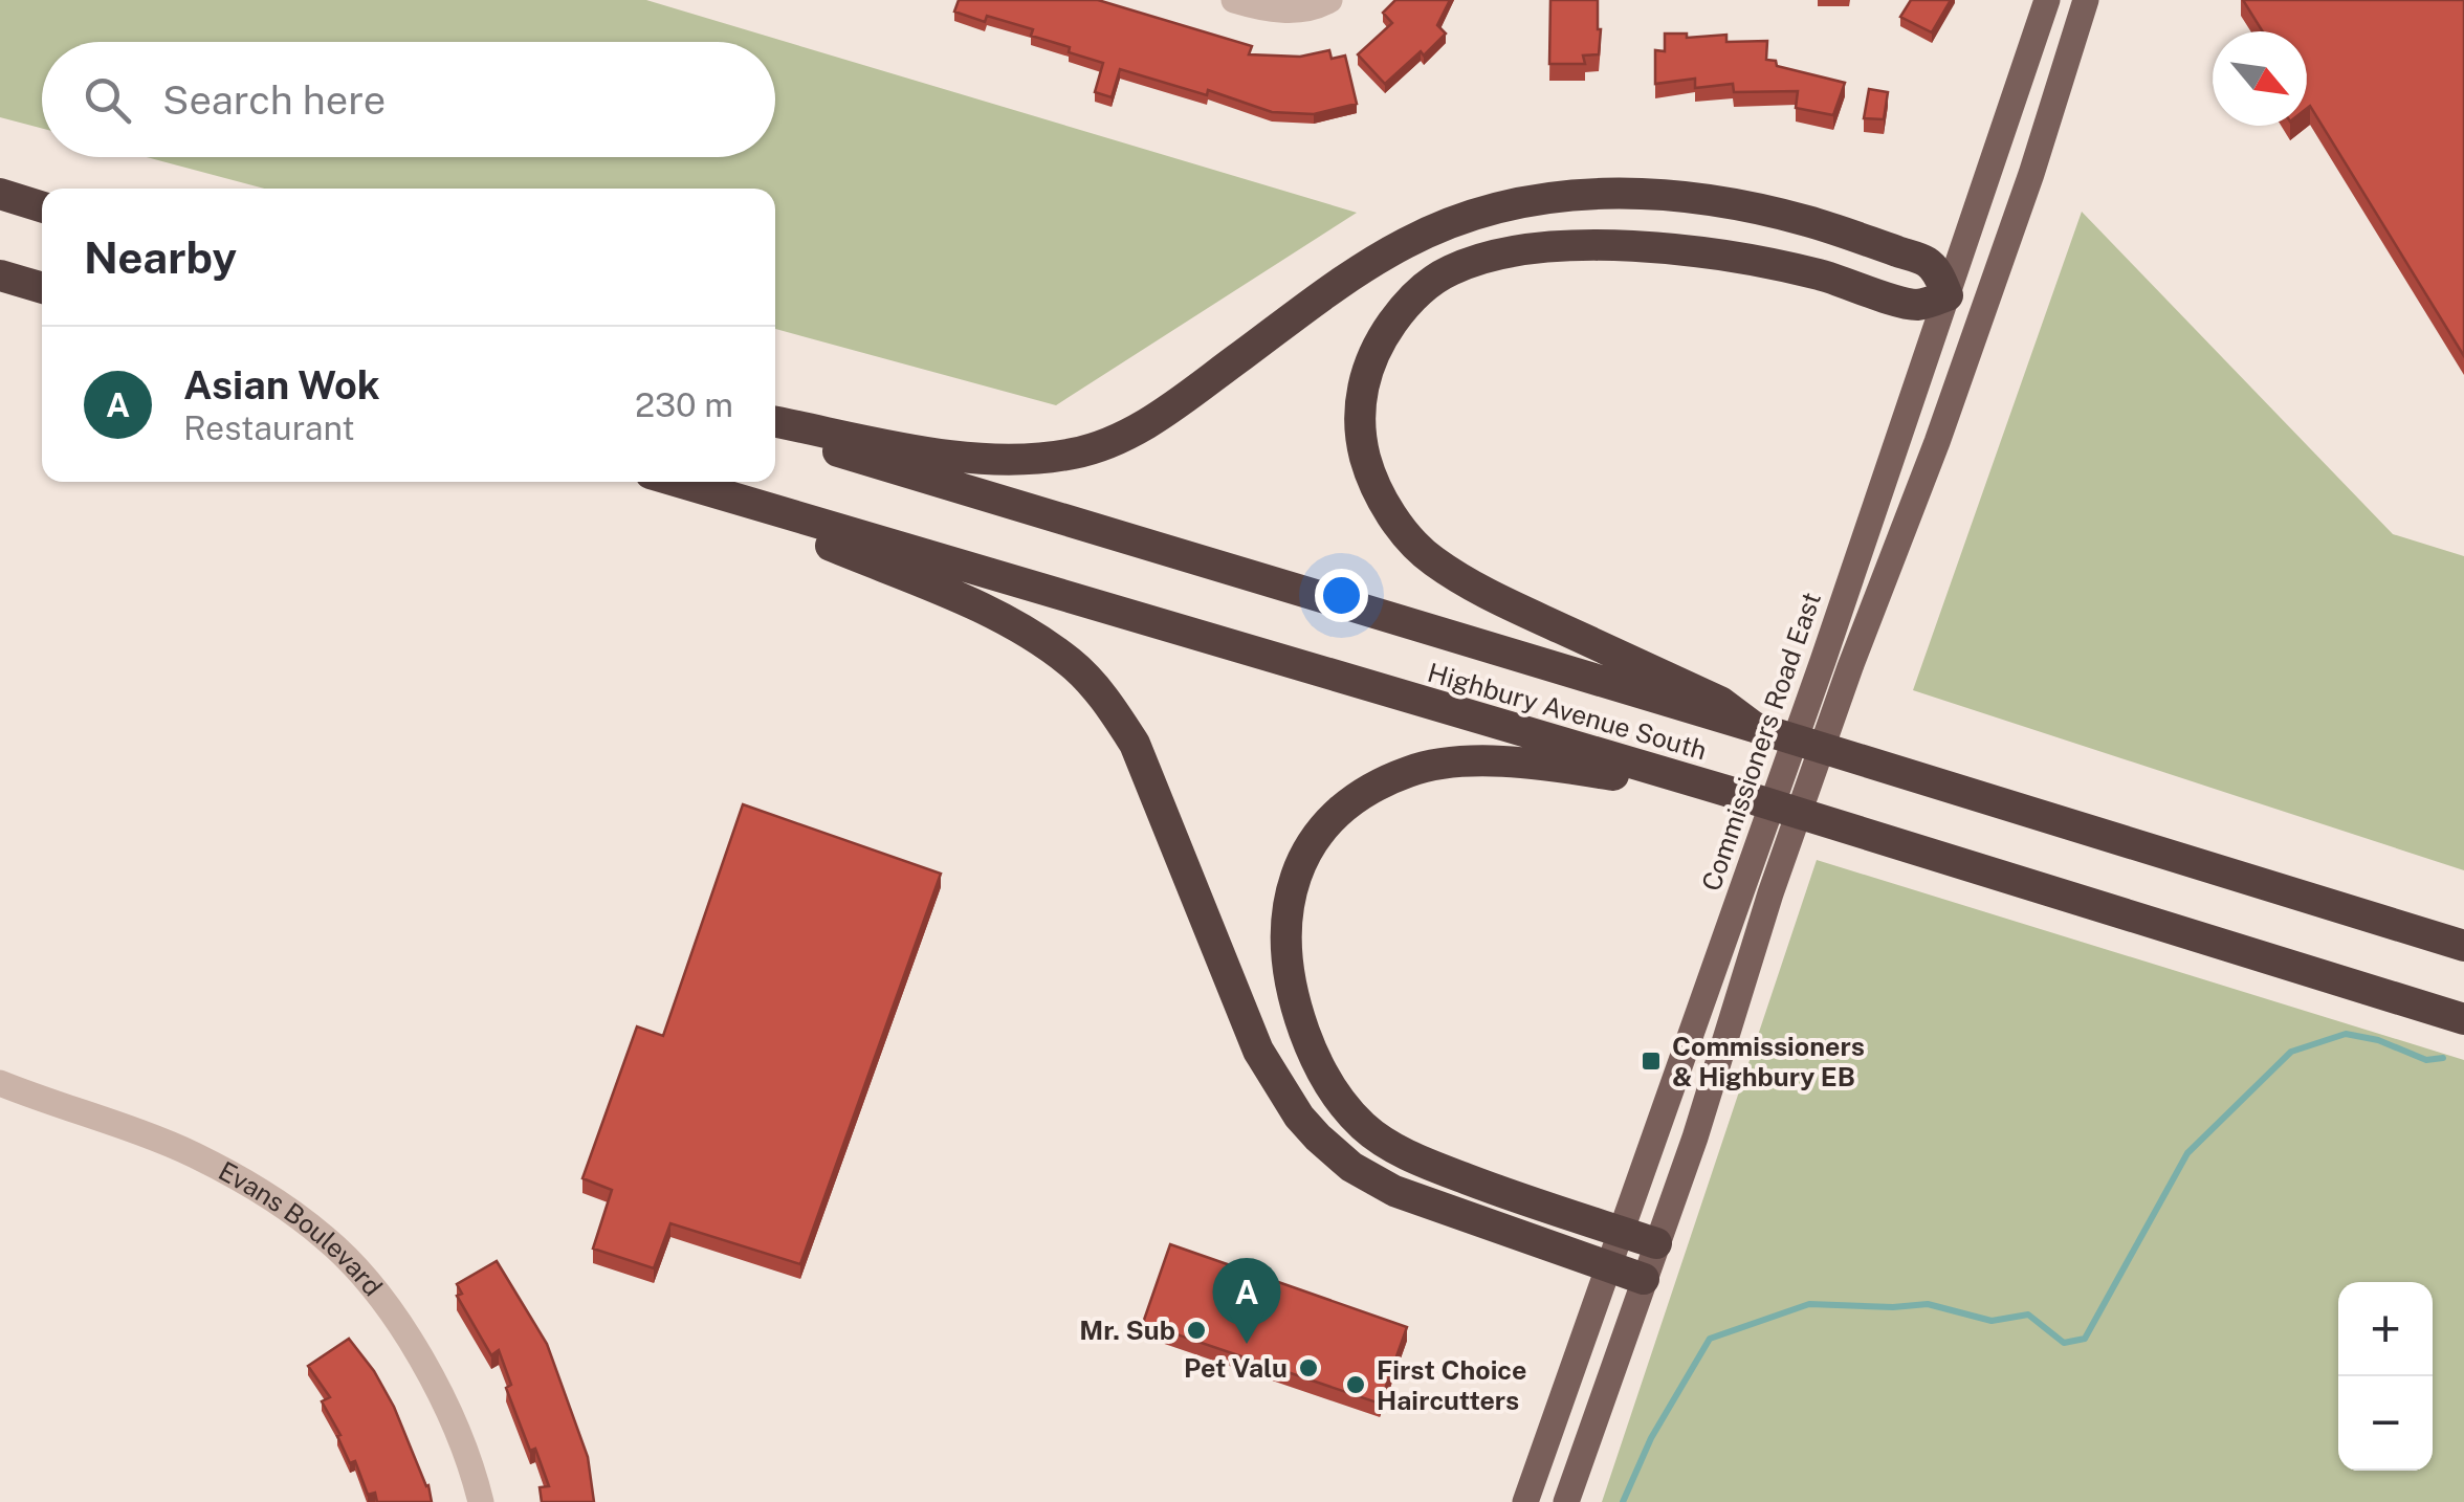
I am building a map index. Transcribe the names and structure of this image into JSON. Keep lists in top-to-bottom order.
{
  "streets": {
    "highway": ["Highbury Avenue South"],
    "main road": ["Commissioners Road East"],
    "street": ["Evans Boulevard"]
  },
  "places": {
    "transit": ["Commissioners & Highbury EB"],
    "other": ["Mr. Sub", "Pet Valu", "First Choice Haircutters"]
  },
  "north": "bottom right",
  "page": {
    "search": "Search here",
    "heading": "Nearby",
    "list": [
      {
        "mark": "A",
        "name": "Asian Wok",
        "note": "Restaurant",
        "value": "230 m"
      }
    ],
    "pins": "A",
    "map_buttons": ["+", "−"]
  }
}
